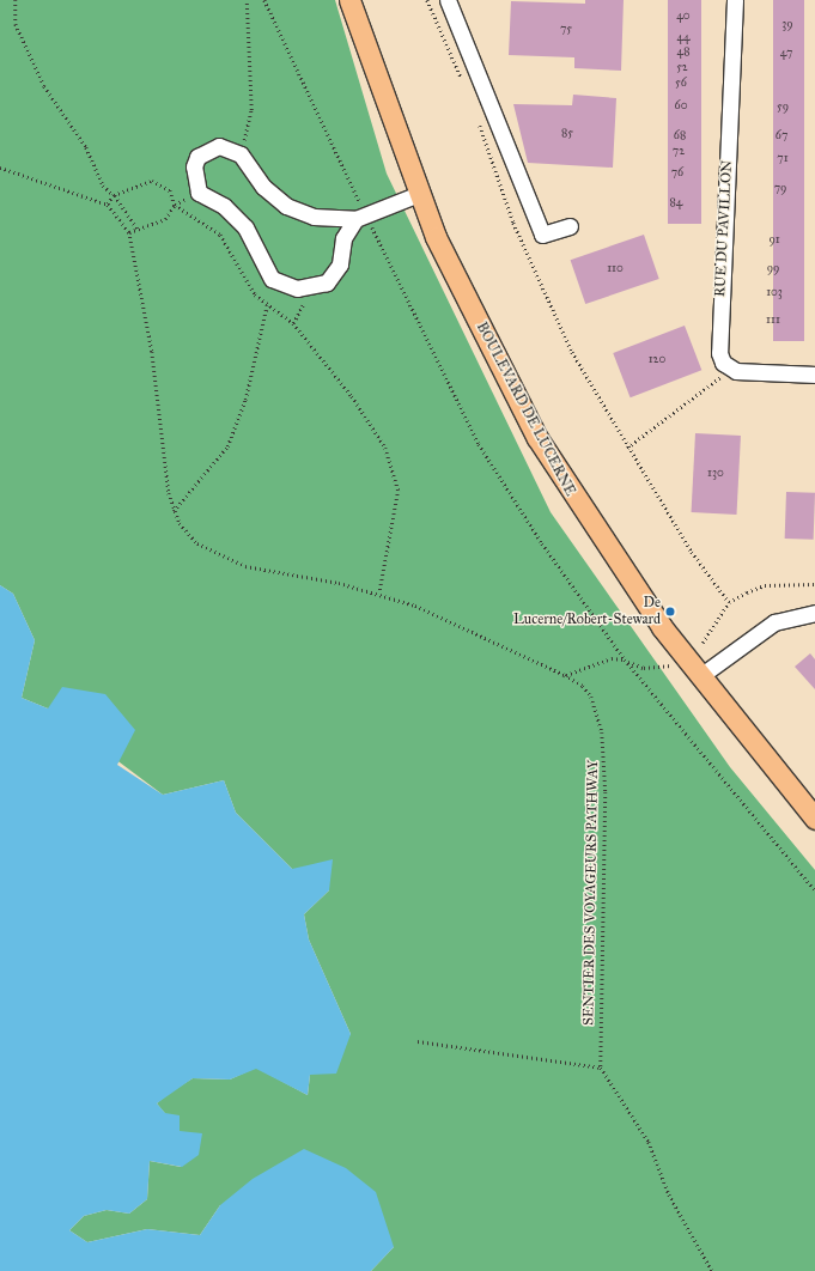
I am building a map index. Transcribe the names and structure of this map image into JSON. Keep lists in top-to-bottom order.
{
  "streets": {
    "main road": ["BOULEVARD DE LUCERNE"],
    "street": ["RUE DU PAVILLON"],
    "path": ["SENTIER DES VOYAGEURS PATHWAY"]
  },
  "places": ["De Lucerne/Robert-Steward"],
  "house_numbers": [
    "40",
    "39",
    "75",
    "44",
    "48",
    "47",
    "52",
    "56",
    "60",
    "59",
    "85",
    "68",
    "67",
    "72",
    "71",
    "76",
    "79",
    "84",
    "91",
    "110",
    "99",
    "103",
    "111",
    "120",
    "130"
  ]
}
